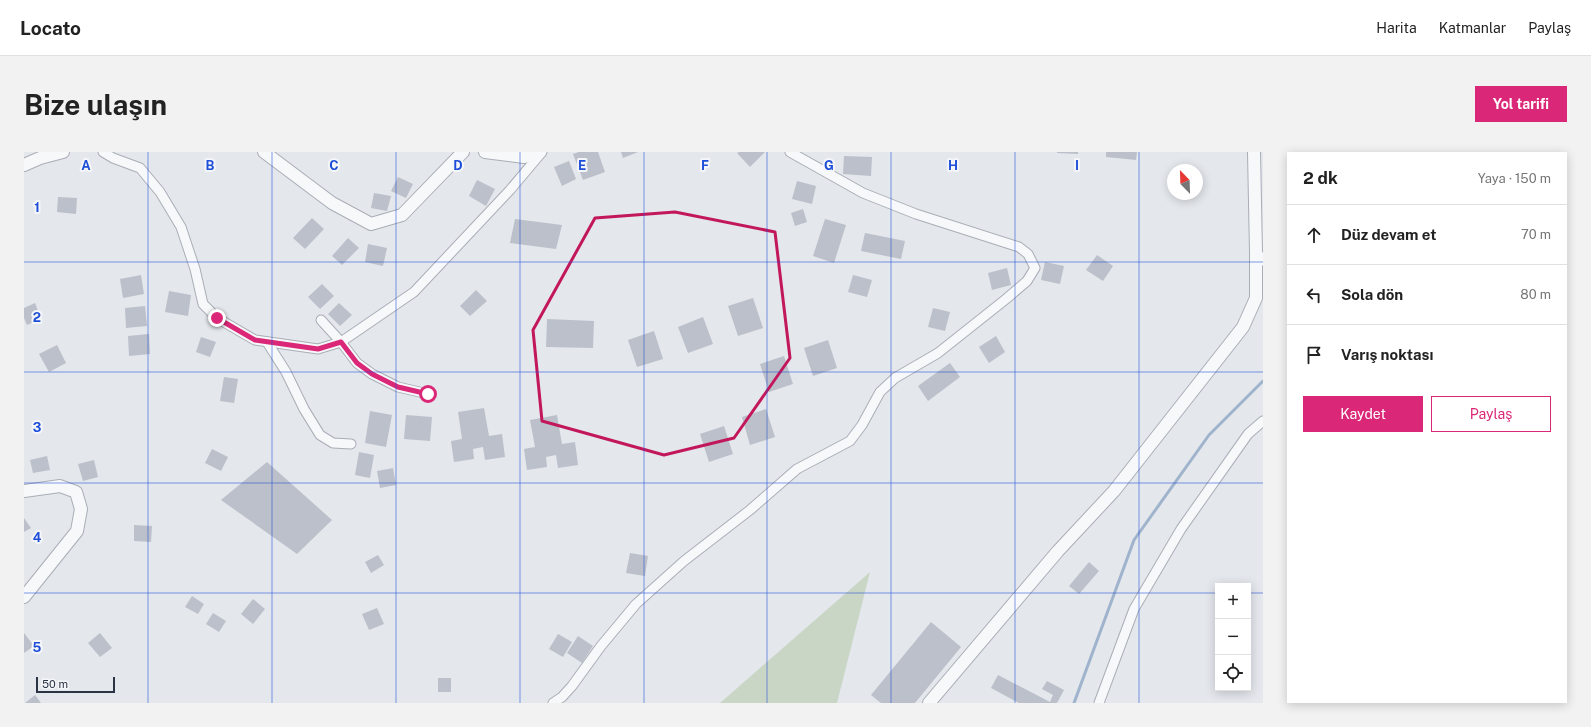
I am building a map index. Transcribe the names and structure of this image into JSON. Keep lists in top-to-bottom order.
{
  "scale_bar": "50 m",
  "north": "top left",
  "page": {
    "header": "Locato",
    "nav": ["Harita", "Katmanlar", "Paylaş"],
    "buttons": [
      "Yol tarifi",
      ["Kaydet", "Paylaş"]
    ],
    "title": "Bize ulaşın",
    "heading": ["2 dk", "Yaya · 150 m"],
    "list": [
      ["Düz devam et", "70 m"],
      ["Sola dön", "80 m"],
      "Varış noktası"
    ],
    "map_buttons": ["+", "−"],
    "scale": "50 m"
  },
  "grid": {
    "columns": [
      "A",
      "B",
      "C",
      "D",
      "E",
      "F",
      "G",
      "H",
      "I"
    ],
    "rows": [
      "1",
      "2",
      "3",
      "4",
      "5"
    ]
  }
}
